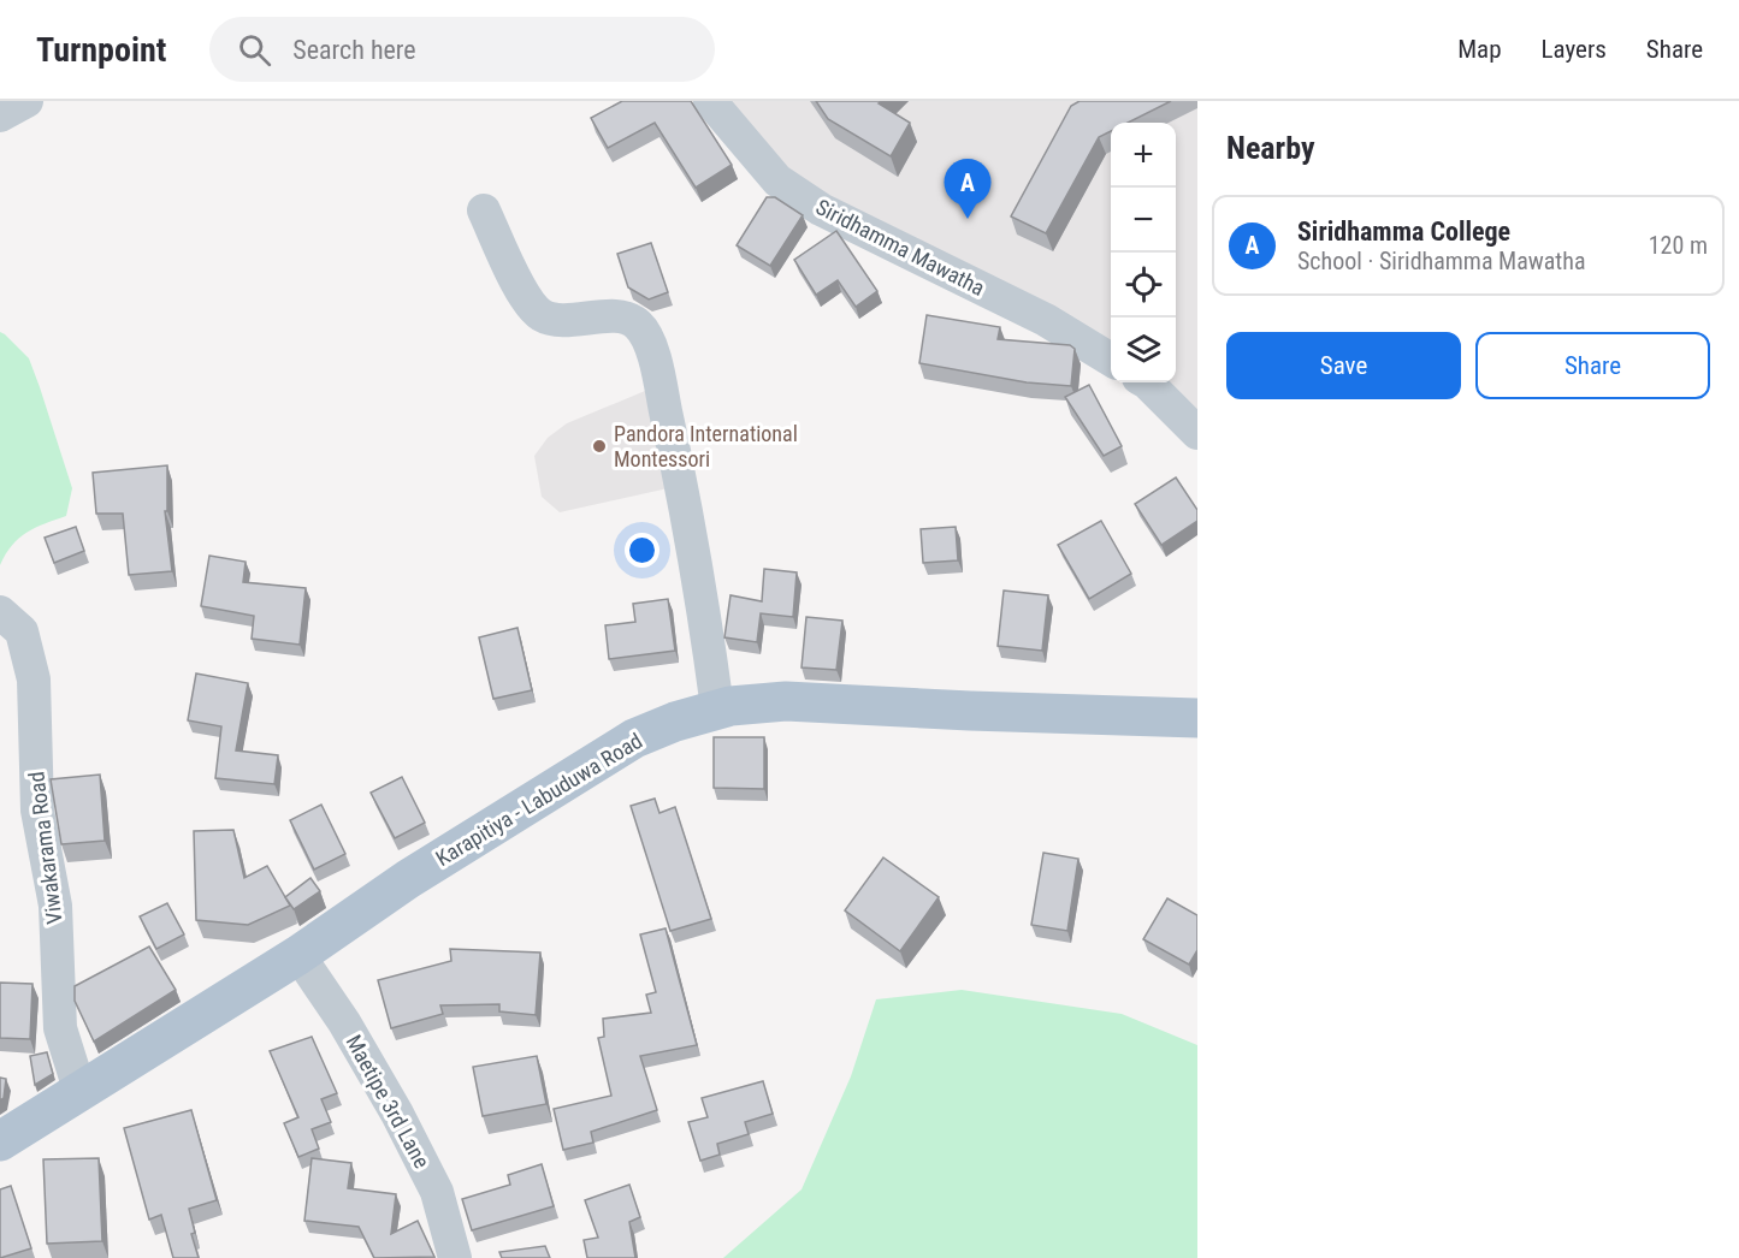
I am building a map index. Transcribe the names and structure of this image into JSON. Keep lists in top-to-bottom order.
{
  "streets": {
    "main road": ["Karapitiya - Labuduwa Road"],
    "street": ["Siridhamma Mawatha", "Viwakarama Road", "Maetipe 3rd Lane"]
  },
  "crossings": [
    ["Karapitiya - Labuduwa Road", "Viwakarama Road"],
    ["Karapitiya - Labuduwa Road", "Maetipe 3rd Lane"]
  ],
  "places": ["Pandora International Montessori"],
  "page": {
    "header": "Turnpoint",
    "search": "Search here",
    "nav": ["Map", "Layers", "Share"],
    "heading": "Nearby",
    "map_buttons": ["+", "−"],
    "pins": "A",
    "list": [
      {
        "mark": "A",
        "name": "Siridhamma College",
        "note": "School · Siridhamma Mawatha",
        "value": "120 m"
      }
    ],
    "buttons": ["Save", "Share"]
  }
}
